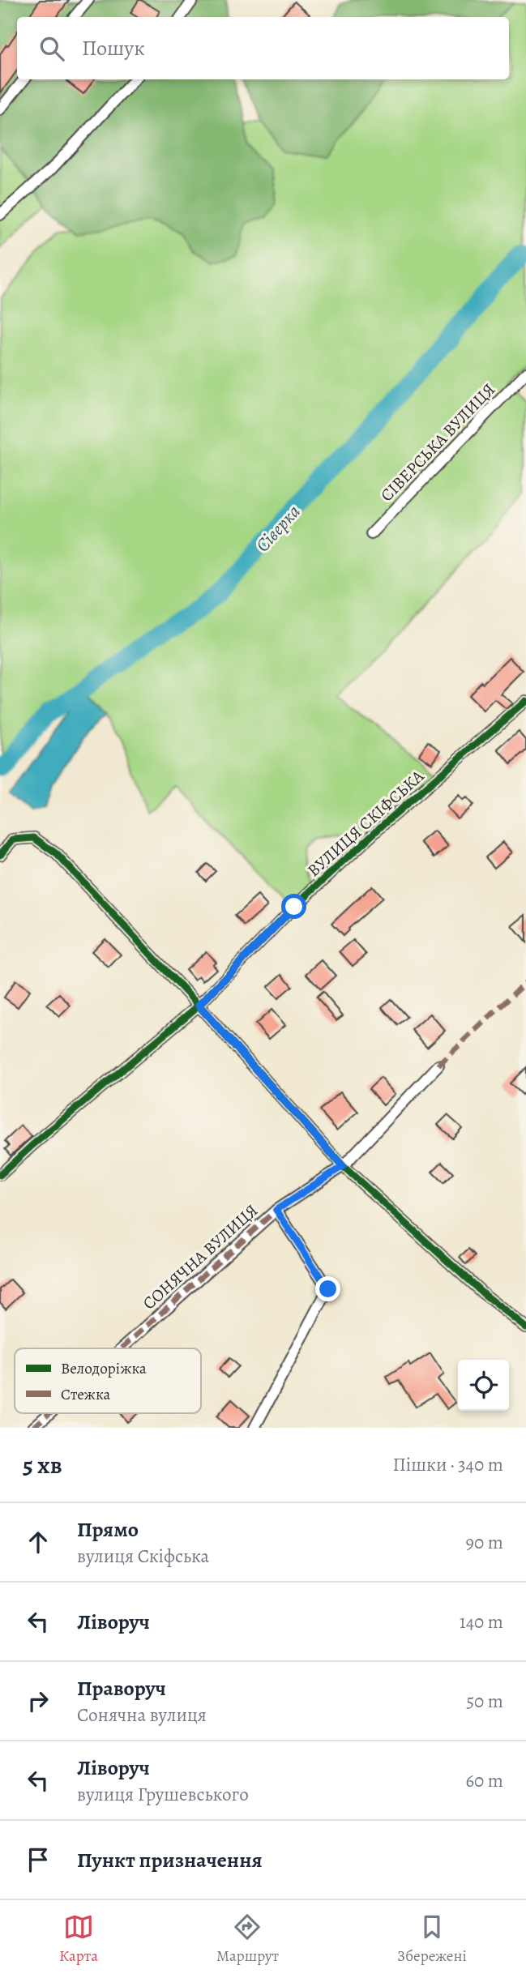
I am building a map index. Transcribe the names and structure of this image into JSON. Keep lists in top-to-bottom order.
{
  "streets": {
    "street": ["СІВЕРСЬКА ВУЛИЦЯ", "ВУЛИЦЯ СКІФСЬКА", "СОНЯЧНА ВУЛИЦЯ"]
  },
  "water": ["Сіверка"],
  "legend": ["Велодоріжка", "Стежка"],
  "page": {
    "search": "Пошук",
    "heading": ["5 хв", "Пішки · 340 m"],
    "list": [
      ["Прямо", "вулиця Скіфська", "90 m"],
      ["Ліворуч", "140 m"],
      ["Праворуч", "Сонячна вулиця", "50 m"],
      ["Ліворуч", "вулиця Грушевського", "60 m"],
      "Пункт призначення"
    ],
    "nav": ["Карта", "Маршрут", "Збережені"]
  }
}
